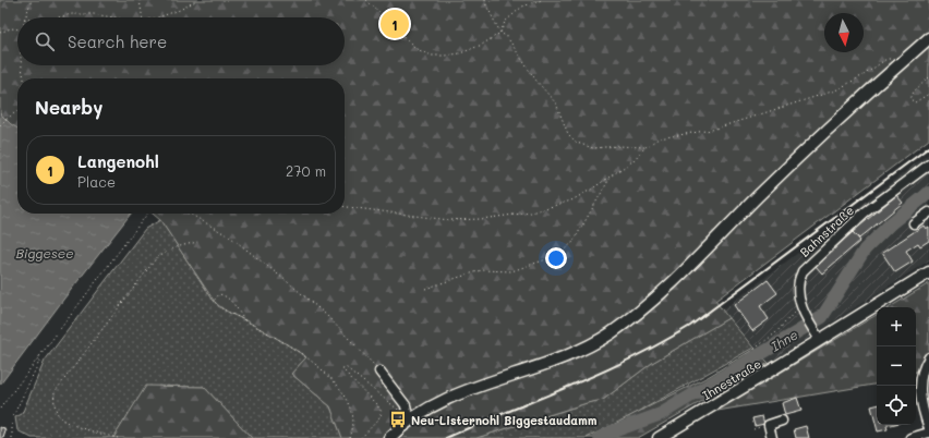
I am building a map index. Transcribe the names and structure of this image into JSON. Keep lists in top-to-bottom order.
{
  "streets": {
    "main road": ["Ihnestraße"],
    "street": ["Bahnstraße"]
  },
  "crossings": [
    ["Bahnstraße", "Ihnestraße"]
  ],
  "water": ["Biggesee", "Ihne"],
  "places": {
    "bus stop": ["Neu-Listernohl Biggestaudamm"]
  },
  "north": "bottom",
  "page": {
    "pins": "1",
    "search": "Search here",
    "heading": "Nearby",
    "list": [
      {
        "mark": "1",
        "name": "Langenohl",
        "note": "Place",
        "value": "270 m"
      }
    ],
    "map_buttons": ["+", "−"]
  }
}
